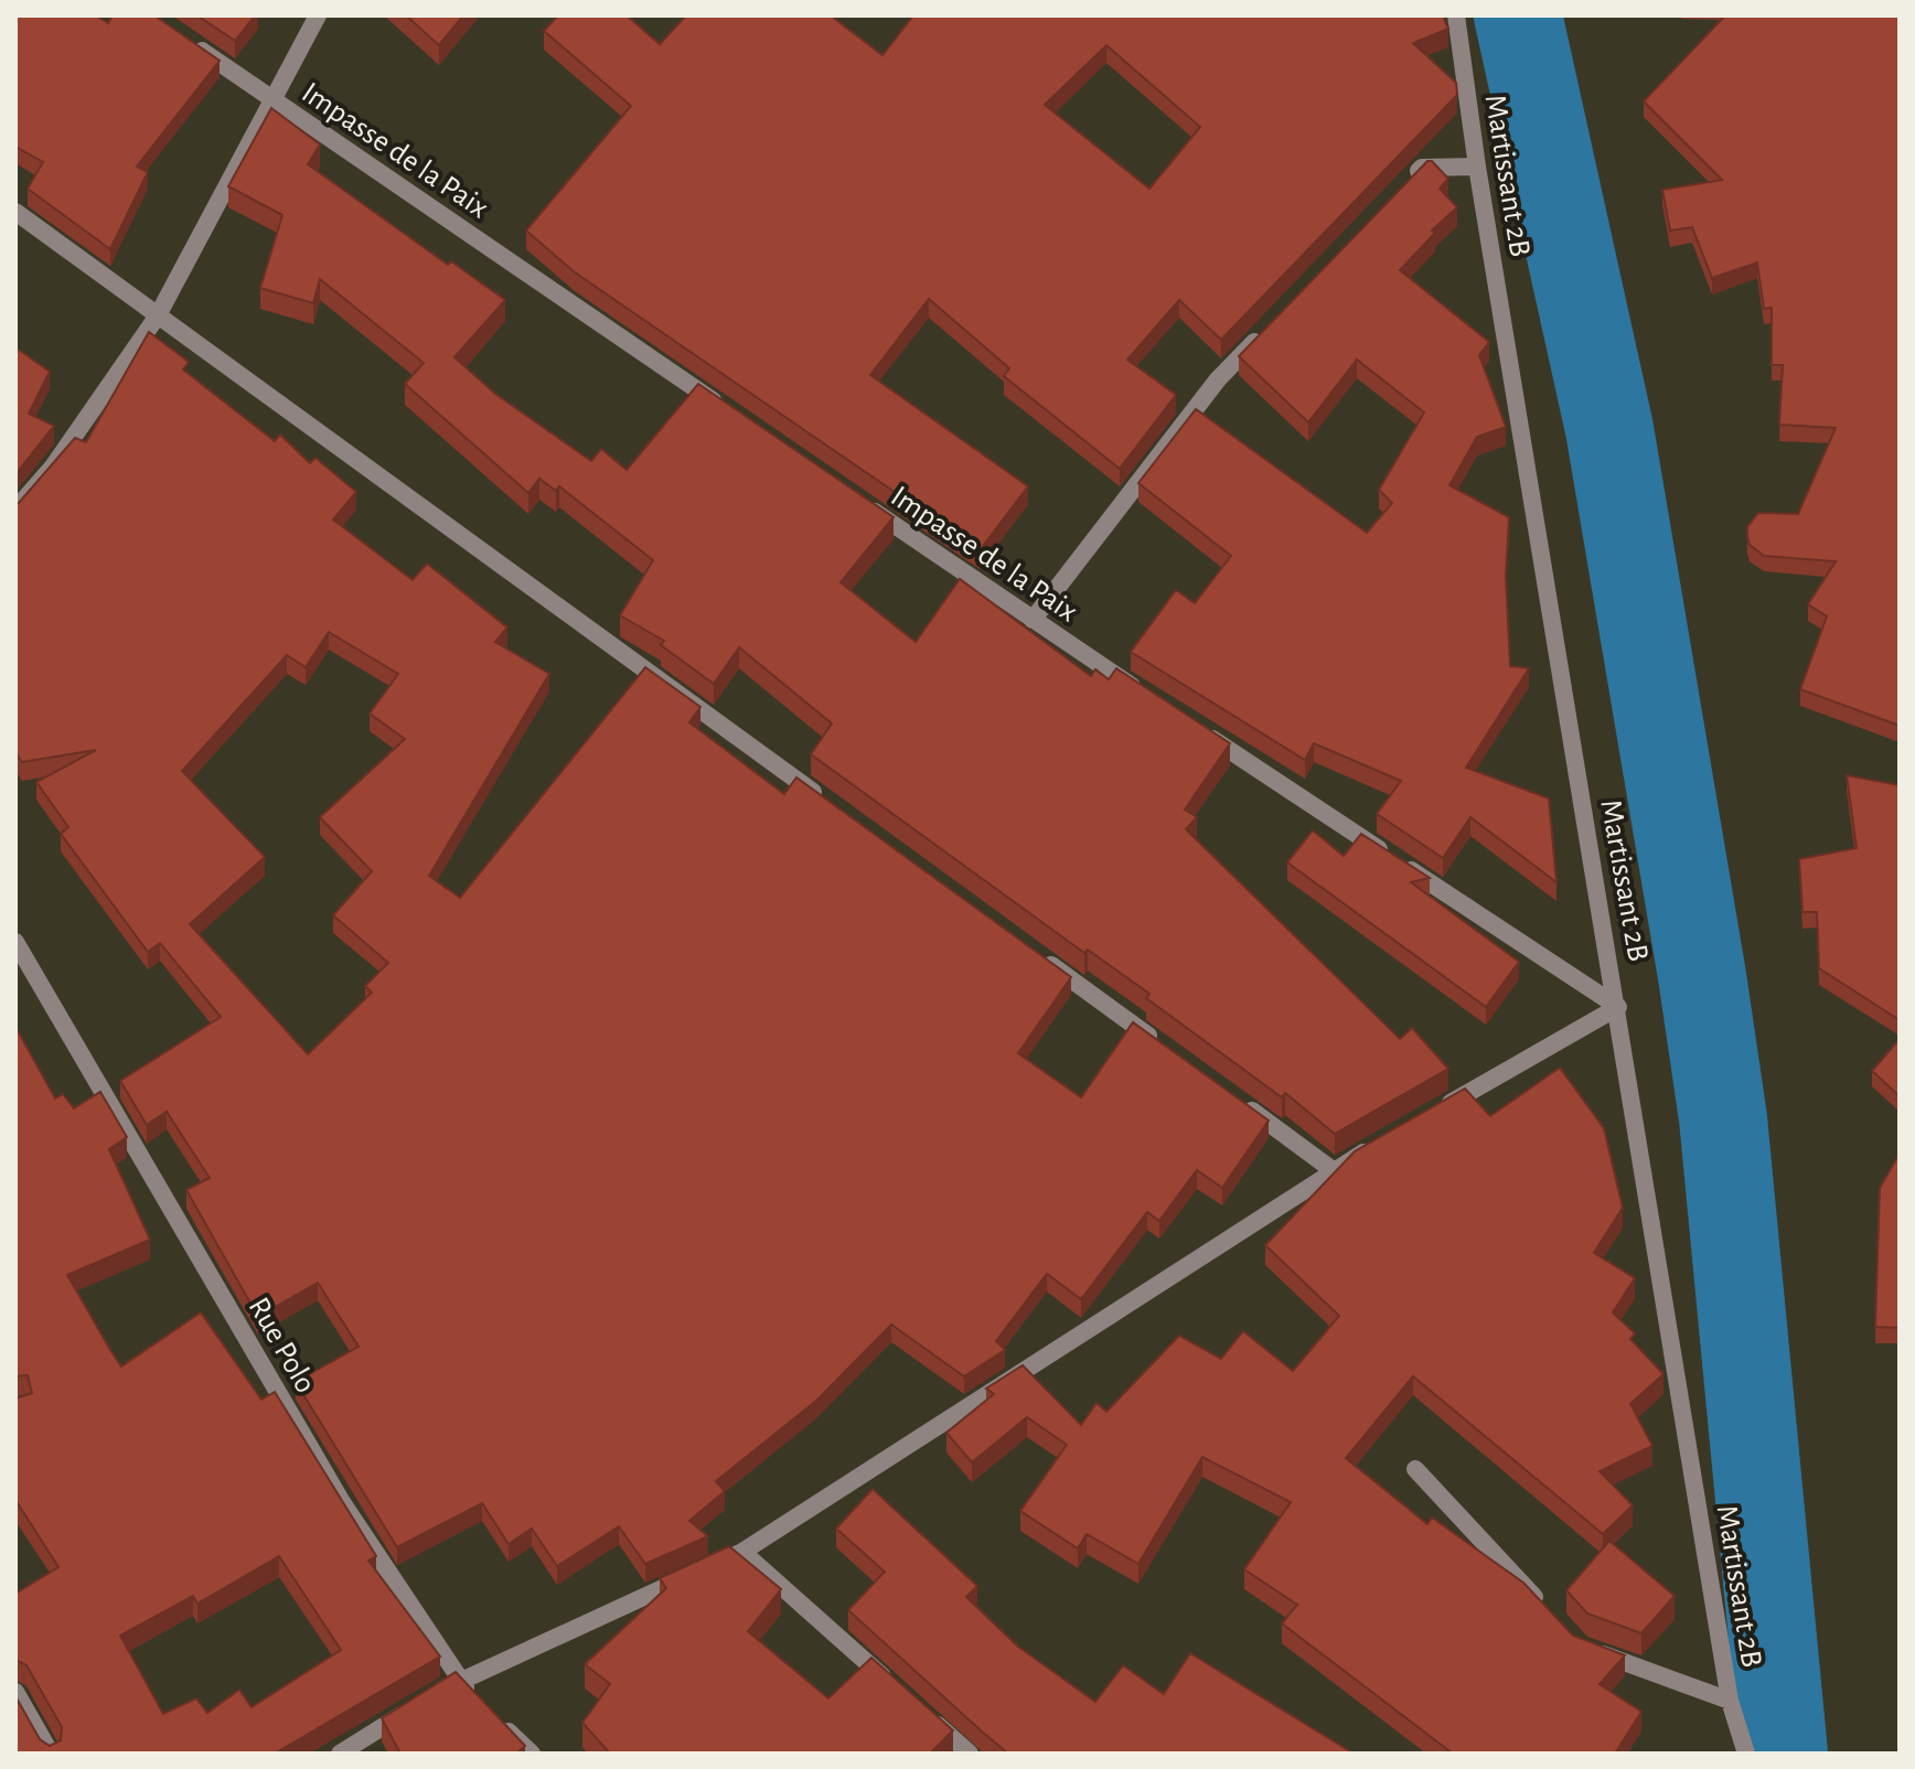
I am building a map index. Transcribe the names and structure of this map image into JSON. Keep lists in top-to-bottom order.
{
  "streets": {
    "street": ["Impasse de la Paix", "Martissant 2B", "Rue Polo"]
  }
}
